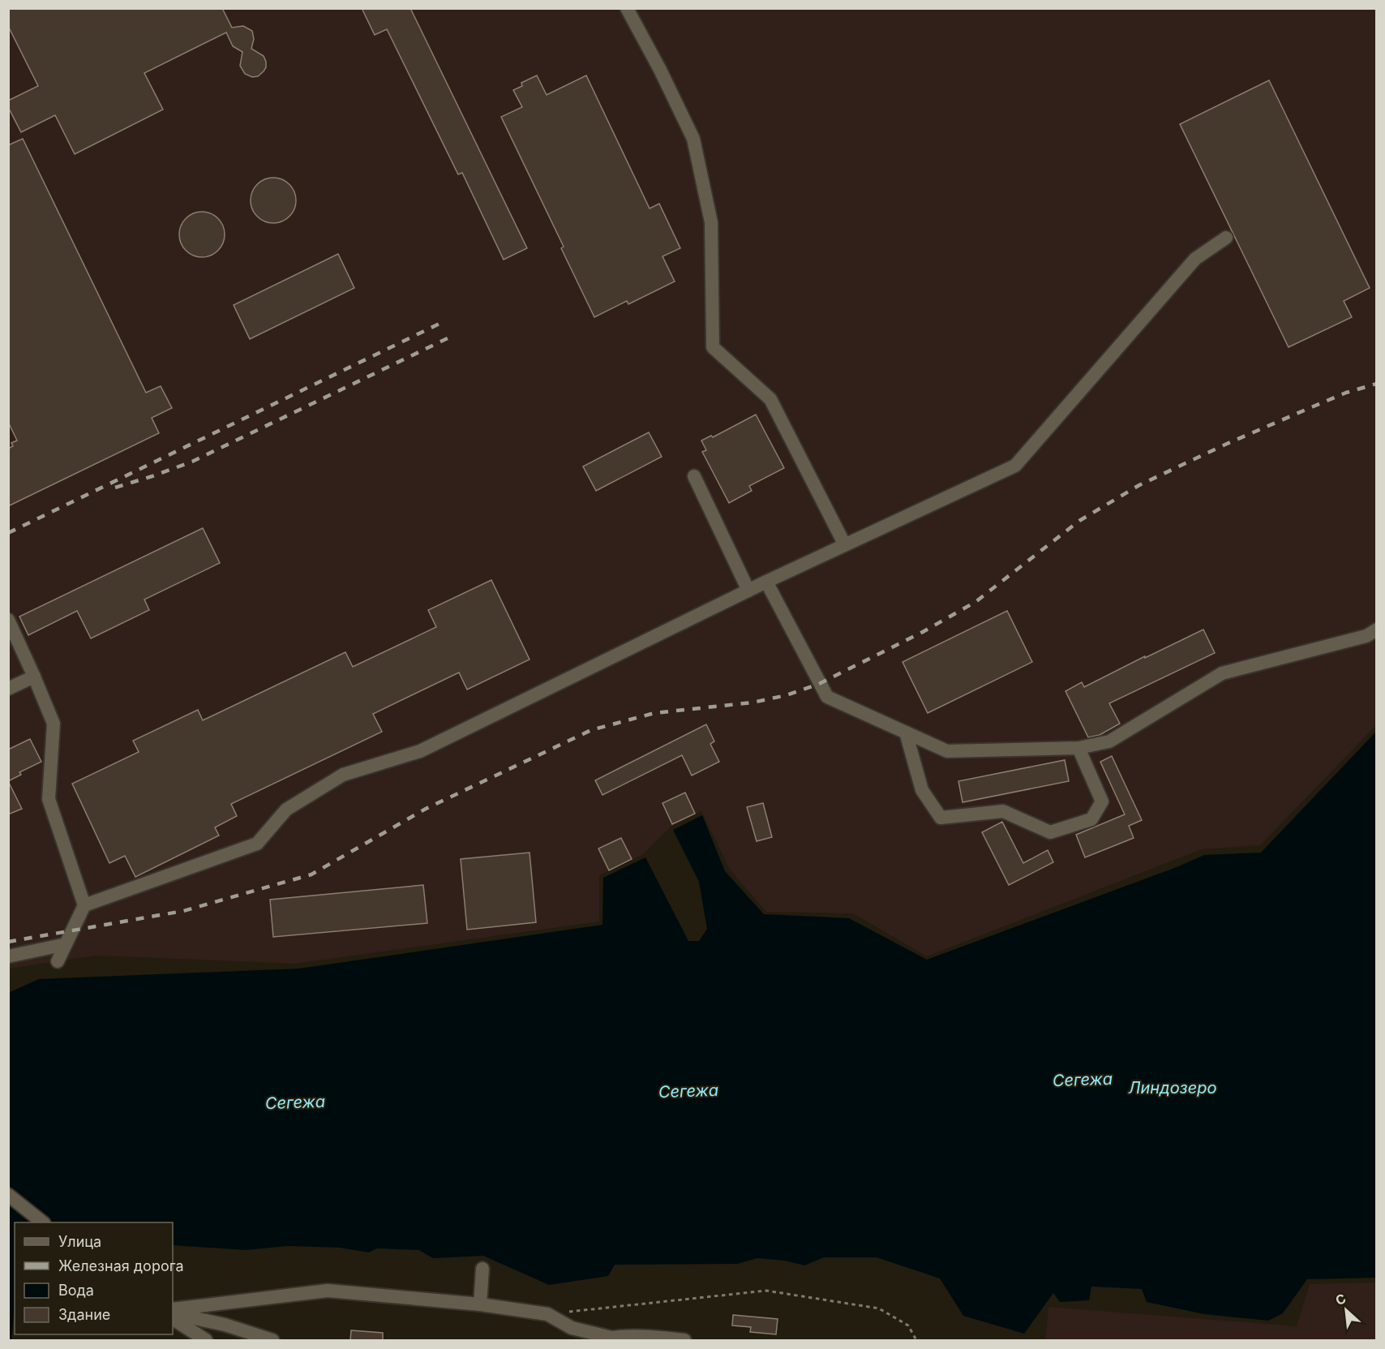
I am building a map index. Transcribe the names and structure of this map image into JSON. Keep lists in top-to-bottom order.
{
  "water": ["Сегежа", "Линдозеро"],
  "legend": [
    "Улица",
    "Железная дорога",
    "Вода",
    "Здание"
  ],
  "north": "top left"
}
